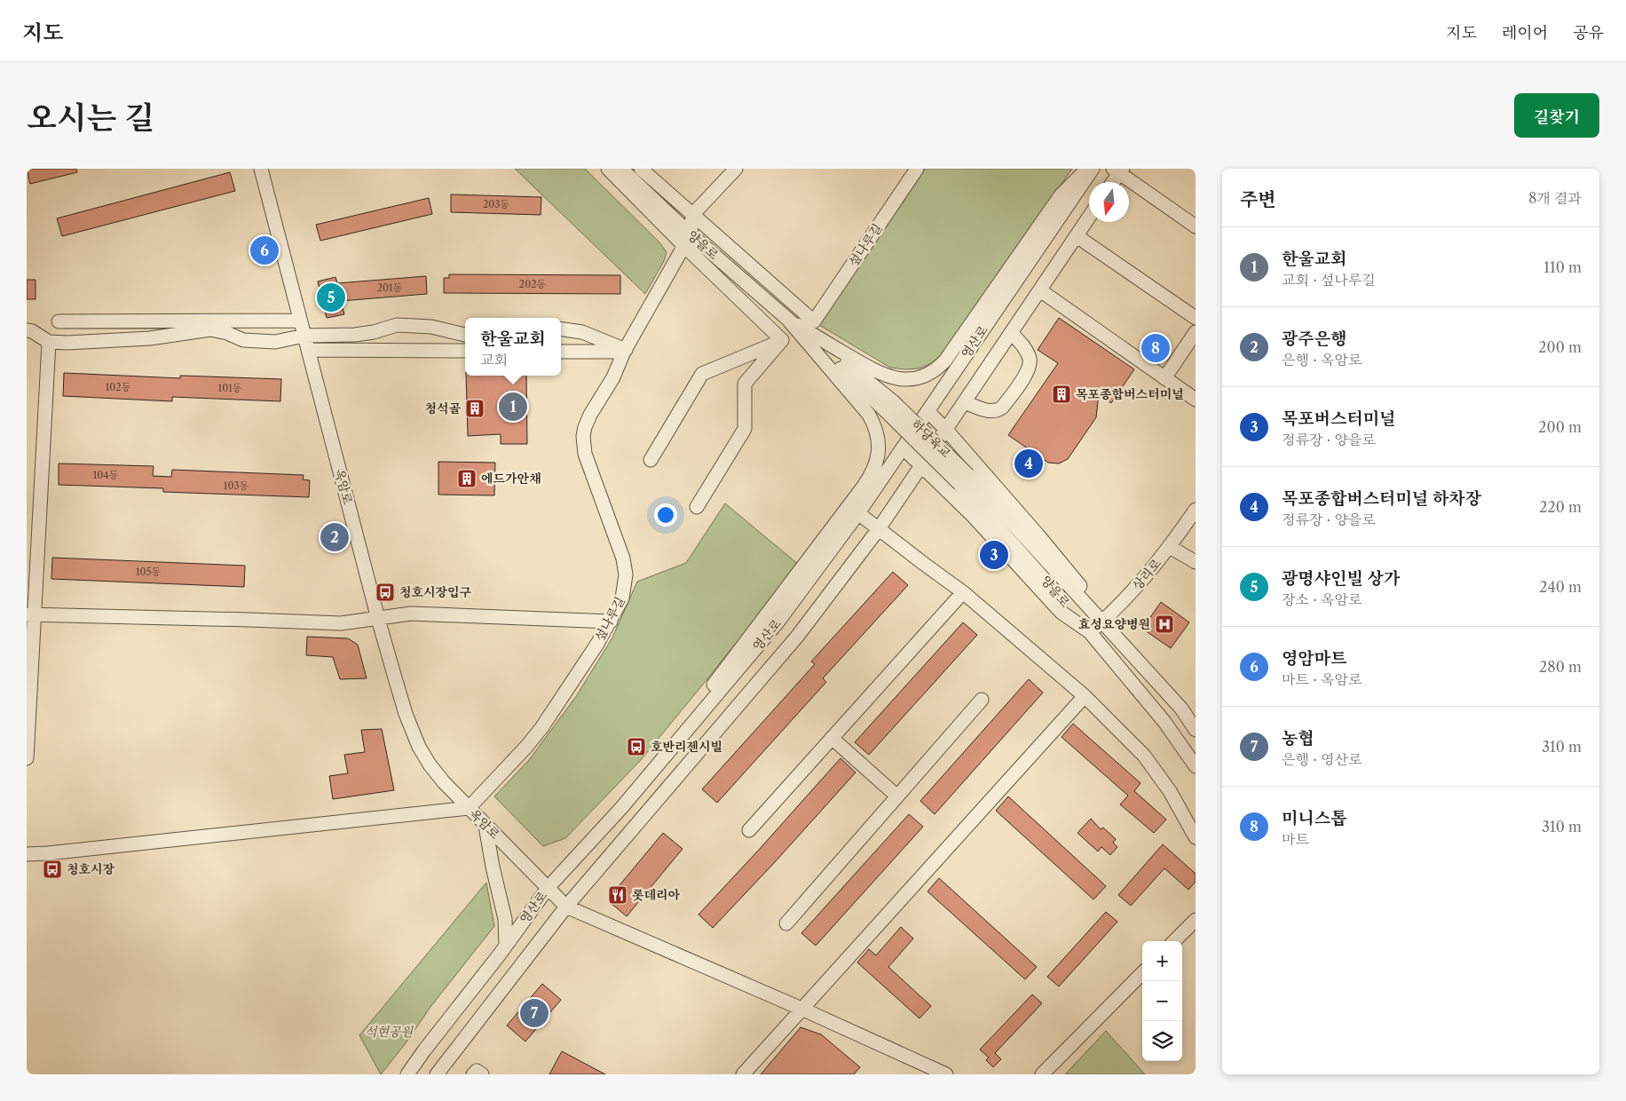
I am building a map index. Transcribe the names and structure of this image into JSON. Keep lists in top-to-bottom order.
{
  "streets": {
    "street": [
      "양을로",
      "섶나루길",
      "영산로",
      "하당육교",
      "옥암로",
      "상리로"
    ]
  },
  "crossings": [
    ["양을로", "섶나루길"],
    ["양을로", "하당육교"],
    ["양을로", "상리로"],
    ["섶나루길", "옥암로"],
    ["영산로", "옥암로"]
  ],
  "parks": ["석현공원"],
  "places": {
    "building": ["목포종합버스터미널", "청석골", "에드가안채"],
    "bus stop": ["청호시장입구", "호반리젠시빌", "청호시장"],
    "hospital": ["효성요양병원"],
    "restaurant": ["롯데리아"]
  },
  "house_numbers": [
    "203동",
    "202동",
    "201동",
    "102동",
    "101동",
    "104동",
    "103동",
    "105동"
  ],
  "north": "bottom",
  "page": {
    "header": "지도",
    "nav": ["지도", "레이어", "공유"],
    "title": "오시는 길",
    "buttons": "길찾기",
    "heading": ["주변", "8개 결과"],
    "list": [
      {
        "mark": "1",
        "name": "한울교회",
        "note": "교회 · 섶나루길",
        "value": "110 m"
      },
      {
        "mark": "2",
        "name": "광주은행",
        "note": "은행 · 옥암로",
        "value": "200 m"
      },
      {
        "mark": "3",
        "name": "목포버스터미널",
        "note": "정류장 · 양을로",
        "value": "200 m"
      },
      {
        "mark": "4",
        "name": "목포종합버스터미널 하차장",
        "note": "정류장 · 양을로",
        "value": "220 m"
      },
      {
        "mark": "5",
        "name": "광명샤인빌 상가",
        "note": "장소 · 옥암로",
        "value": "240 m"
      },
      {
        "mark": "6",
        "name": "영암마트",
        "note": "마트 · 옥암로",
        "value": "280 m"
      },
      {
        "mark": "7",
        "name": "농협",
        "note": "은행 · 영산로",
        "value": "310 m"
      },
      {
        "mark": "8",
        "name": "미니스톱",
        "note": "마트",
        "value": "310 m"
      }
    ],
    "pins": [
      "6",
      "5",
      "8",
      "1",
      "4",
      "2",
      "3",
      "7"
    ],
    "popup": ["한울교회", "교회"],
    "map_buttons": ["+", "−"]
  }
}
